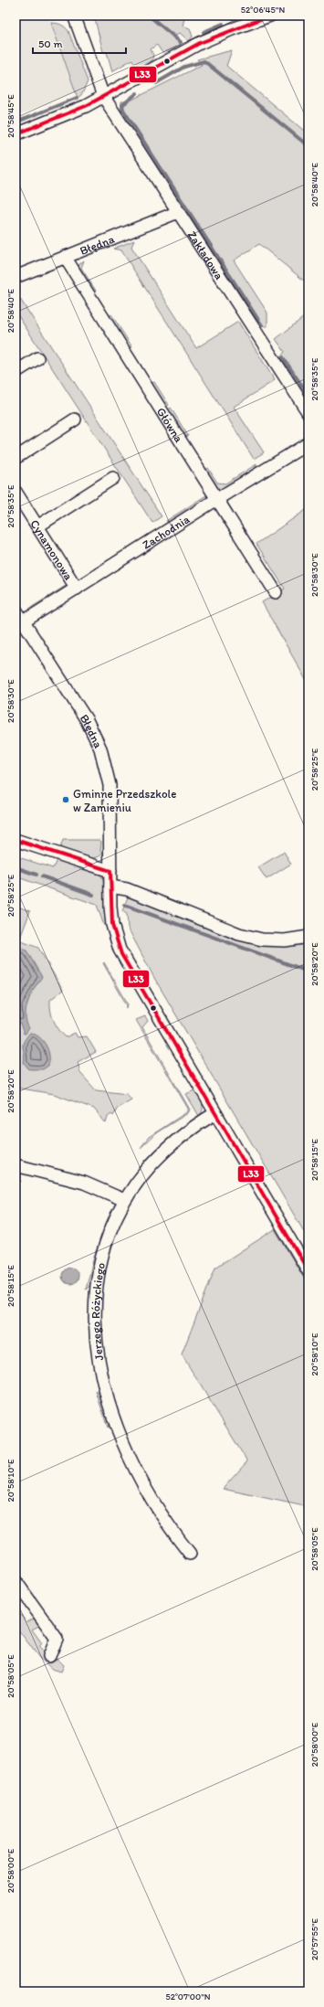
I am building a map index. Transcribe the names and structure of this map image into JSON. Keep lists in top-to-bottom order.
{
  "streets": {
    "street": [
      "Błędna",
      "Zakładowa",
      "Główna",
      "Zachodnia",
      "Cynamonowa",
      "Jerzego Różyckiego"
    ]
  },
  "crossings": [
    ["Błędna", "Zakładowa"],
    ["Błędna", "Główna"],
    ["Błędna", "Zachodnia"],
    ["Błędna", "Jerzego Różyckiego"],
    ["Główna", "Zachodnia"],
    ["Zachodnia", "Cynamonowa"]
  ],
  "places": ["Gminne Przedszkole w Zamieniu"],
  "lines": ["transit line L33"],
  "scale_bar": "50 m",
  "coordinates": [
    "52°06'45\"N",
    "20°58'45\"E",
    "20°58'40\"E",
    "20°58'35\"E",
    "20°58'30\"E",
    "20°58'25\"E",
    "20°58'20\"E",
    "20°58'15\"E",
    "20°58'10\"E",
    "20°58'05\"E",
    "20°58'00\"E",
    "20°57'55\"E",
    "52°07'00\"N"
  ]
}
